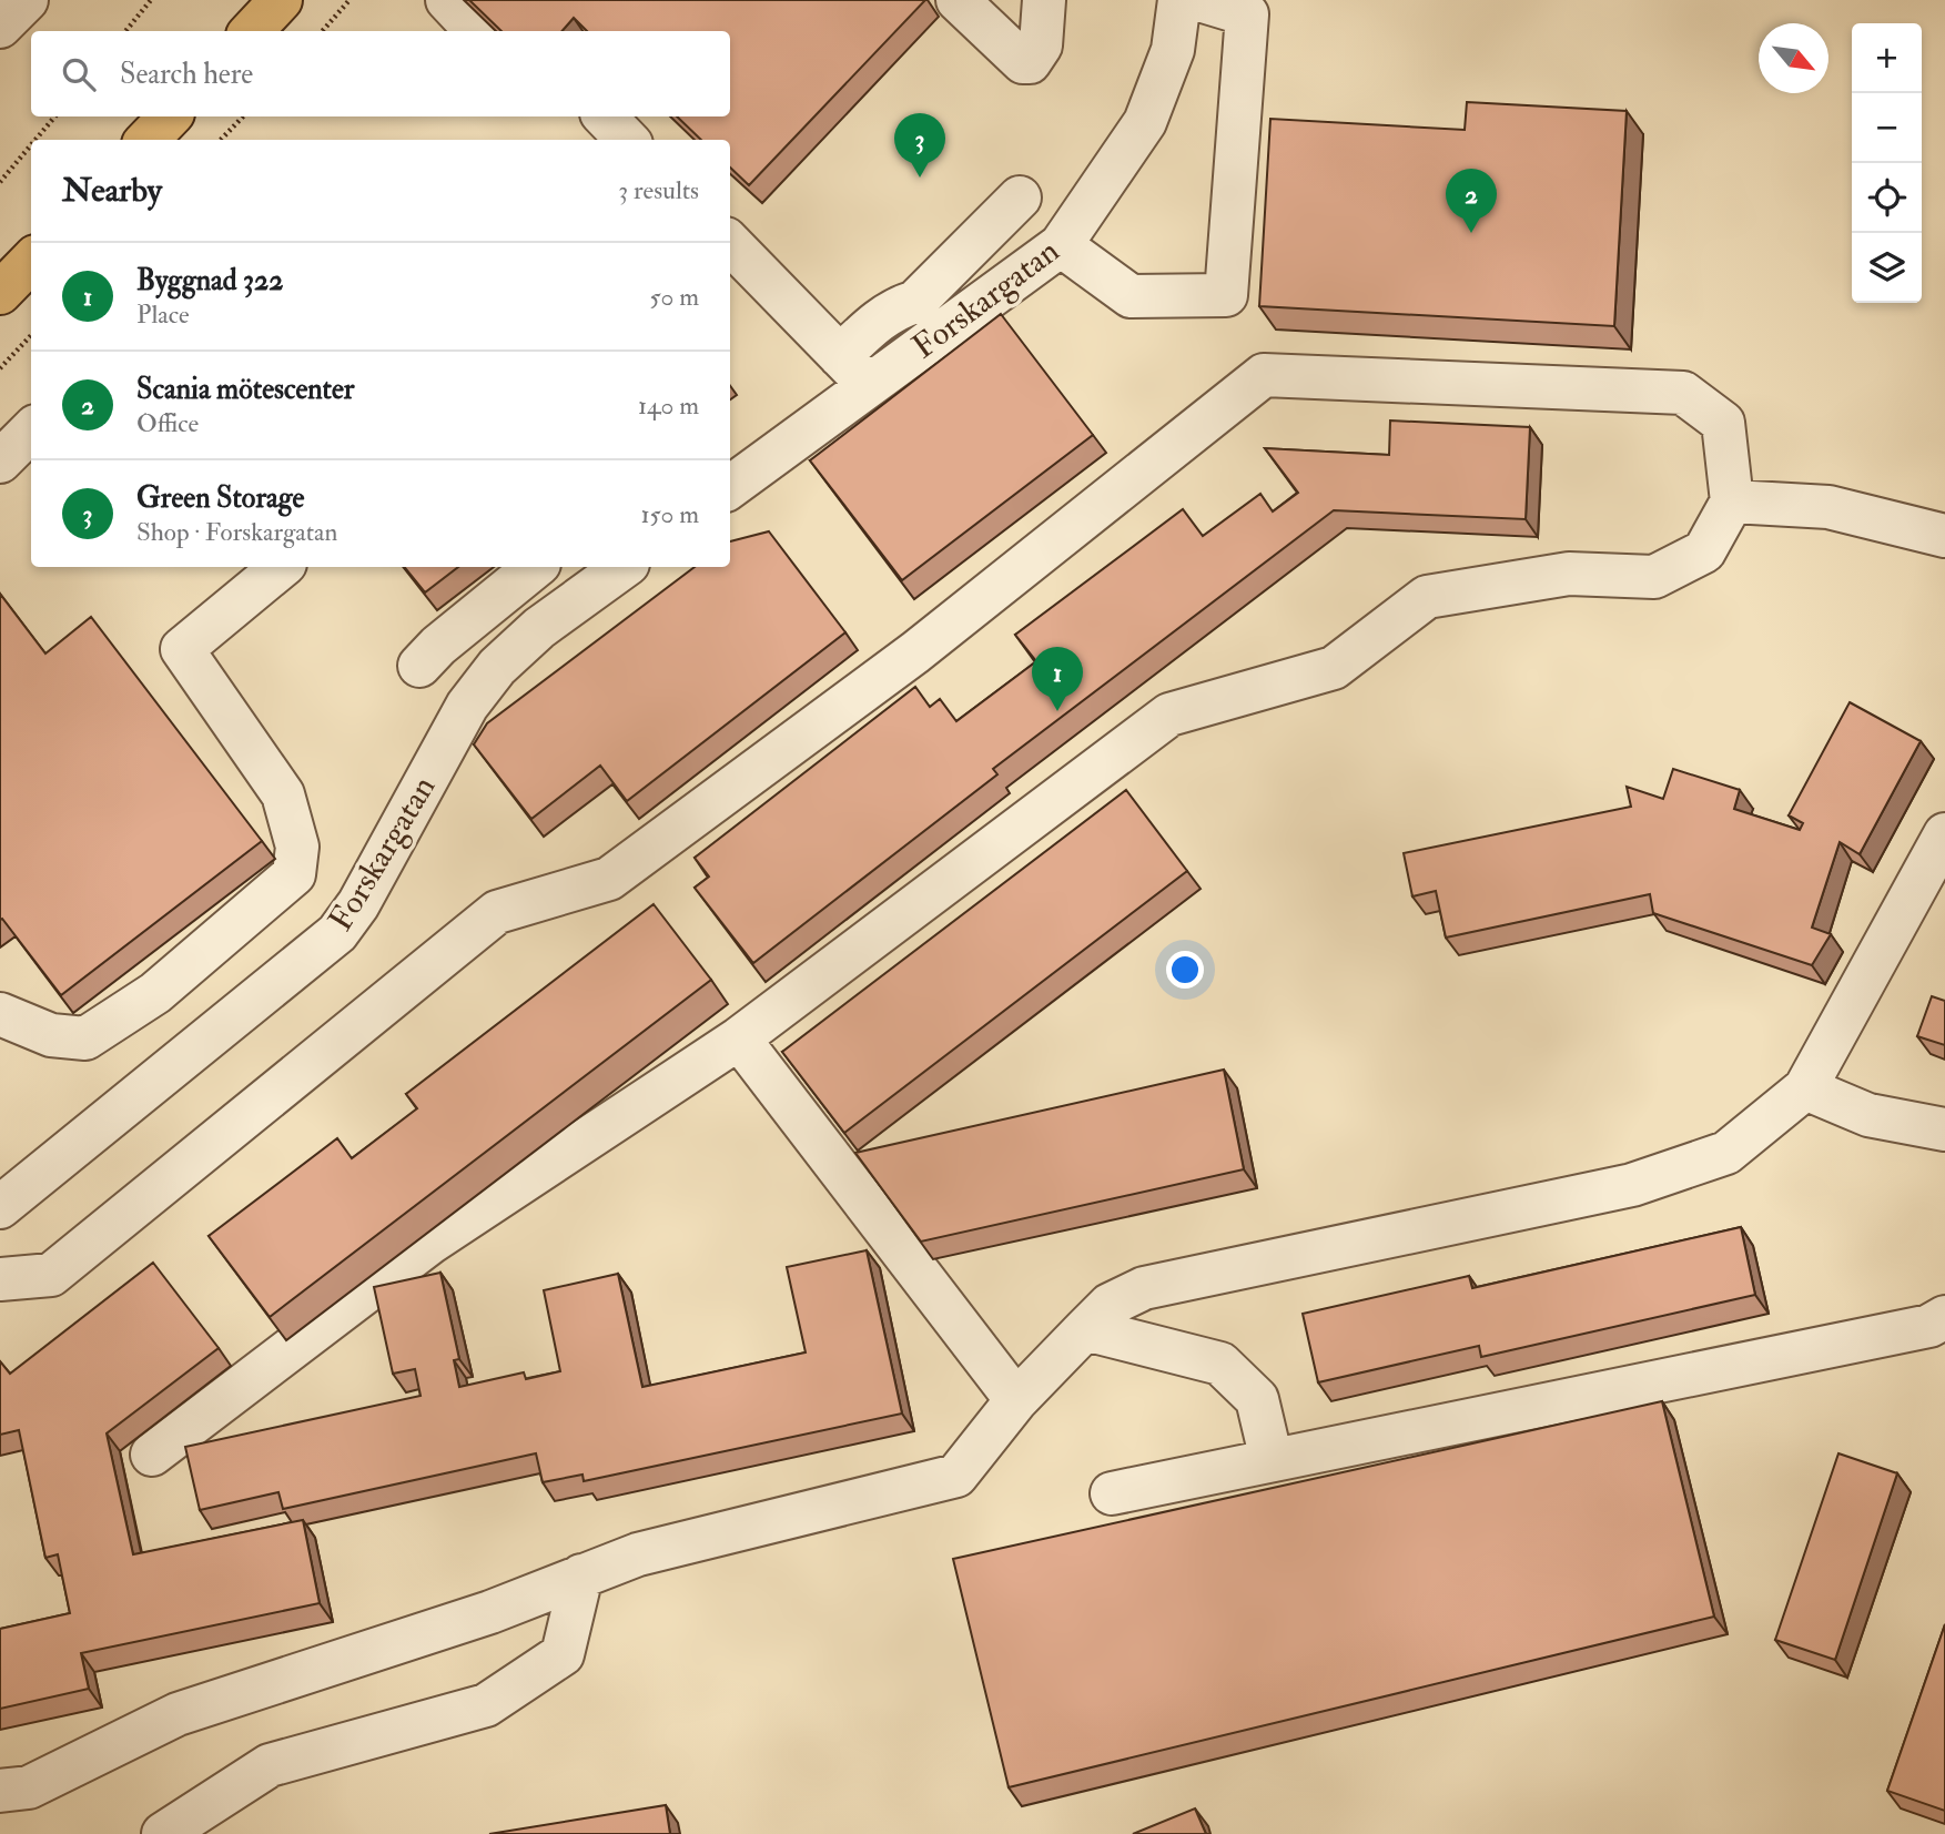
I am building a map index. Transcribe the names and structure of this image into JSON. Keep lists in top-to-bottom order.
{
  "streets": {
    "street": ["Forskargatan"]
  },
  "north": "bottom right",
  "page": {
    "map_buttons": ["+", "−"],
    "search": "Search here",
    "pins": ["3", "2", "1"],
    "heading": ["Nearby", "3 results"],
    "list": [
      {
        "mark": "1",
        "name": "Byggnad 322",
        "note": "Place",
        "value": "50 m"
      },
      {
        "mark": "2",
        "name": "Scania mötescenter",
        "note": "Office",
        "value": "140 m"
      },
      {
        "mark": "3",
        "name": "Green Storage",
        "note": "Shop · Forskargatan",
        "value": "150 m"
      }
    ]
  }
}
